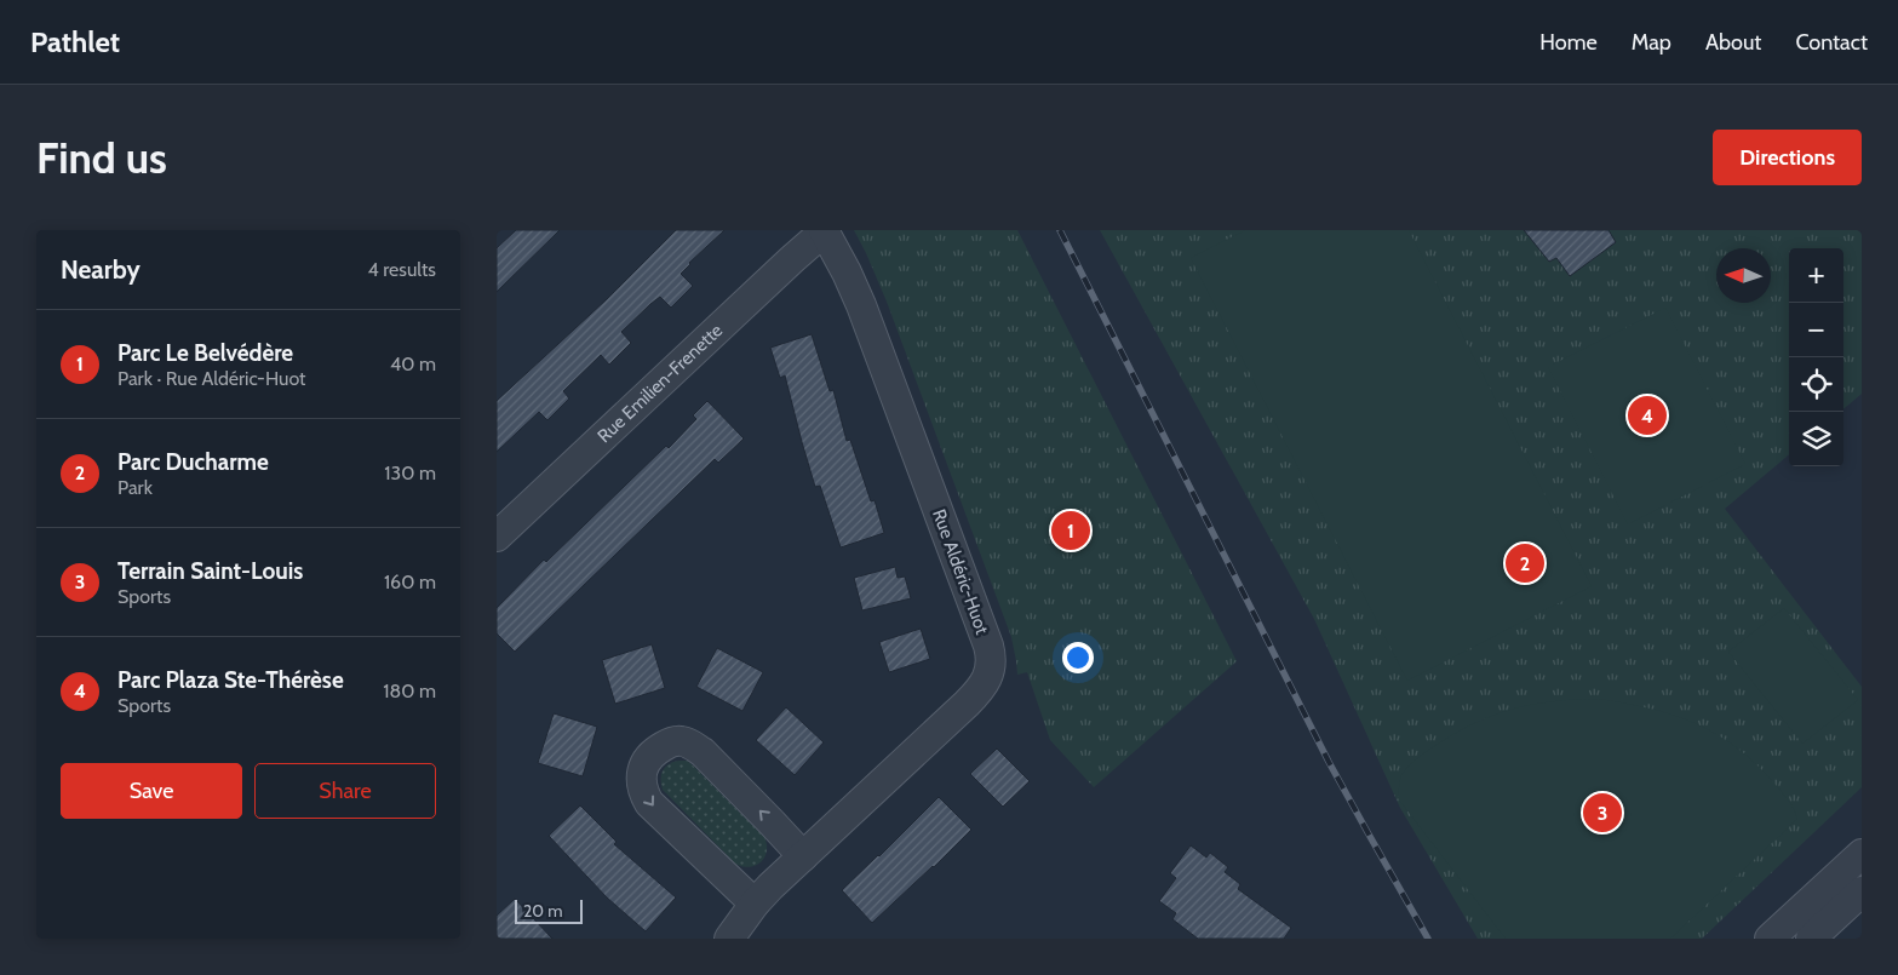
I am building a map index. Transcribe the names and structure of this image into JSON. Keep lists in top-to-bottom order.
{
  "streets": {
    "street": ["Rue Emilien-Frenette", "Rue Aldéric-Huot"]
  },
  "crossings": [
    ["Rue Emilien-Frenette", "Rue Aldéric-Huot"]
  ],
  "scale_bar": "20 m",
  "north": "left",
  "page": {
    "header": "Pathlet",
    "nav": [
      "Home",
      "Map",
      "About",
      "Contact"
    ],
    "buttons": [
      "Directions",
      ["Save", "Share"]
    ],
    "title": "Find us",
    "heading": ["Nearby", "4 results"],
    "map_buttons": ["+", "−"],
    "list": [
      {
        "mark": "1",
        "name": "Parc Le Belvédère",
        "note": "Park · Rue Aldéric-Huot",
        "value": "40 m"
      },
      {
        "mark": "2",
        "name": "Parc Ducharme",
        "note": "Park",
        "value": "130 m"
      },
      {
        "mark": "3",
        "name": "Terrain Saint-Louis",
        "note": "Sports",
        "value": "160 m"
      },
      {
        "mark": "4",
        "name": "Parc Plaza Ste-Thérèse",
        "note": "Sports",
        "value": "180 m"
      }
    ],
    "pins": [
      "4",
      "1",
      "2",
      "3"
    ],
    "scale": "20 m"
  }
}
